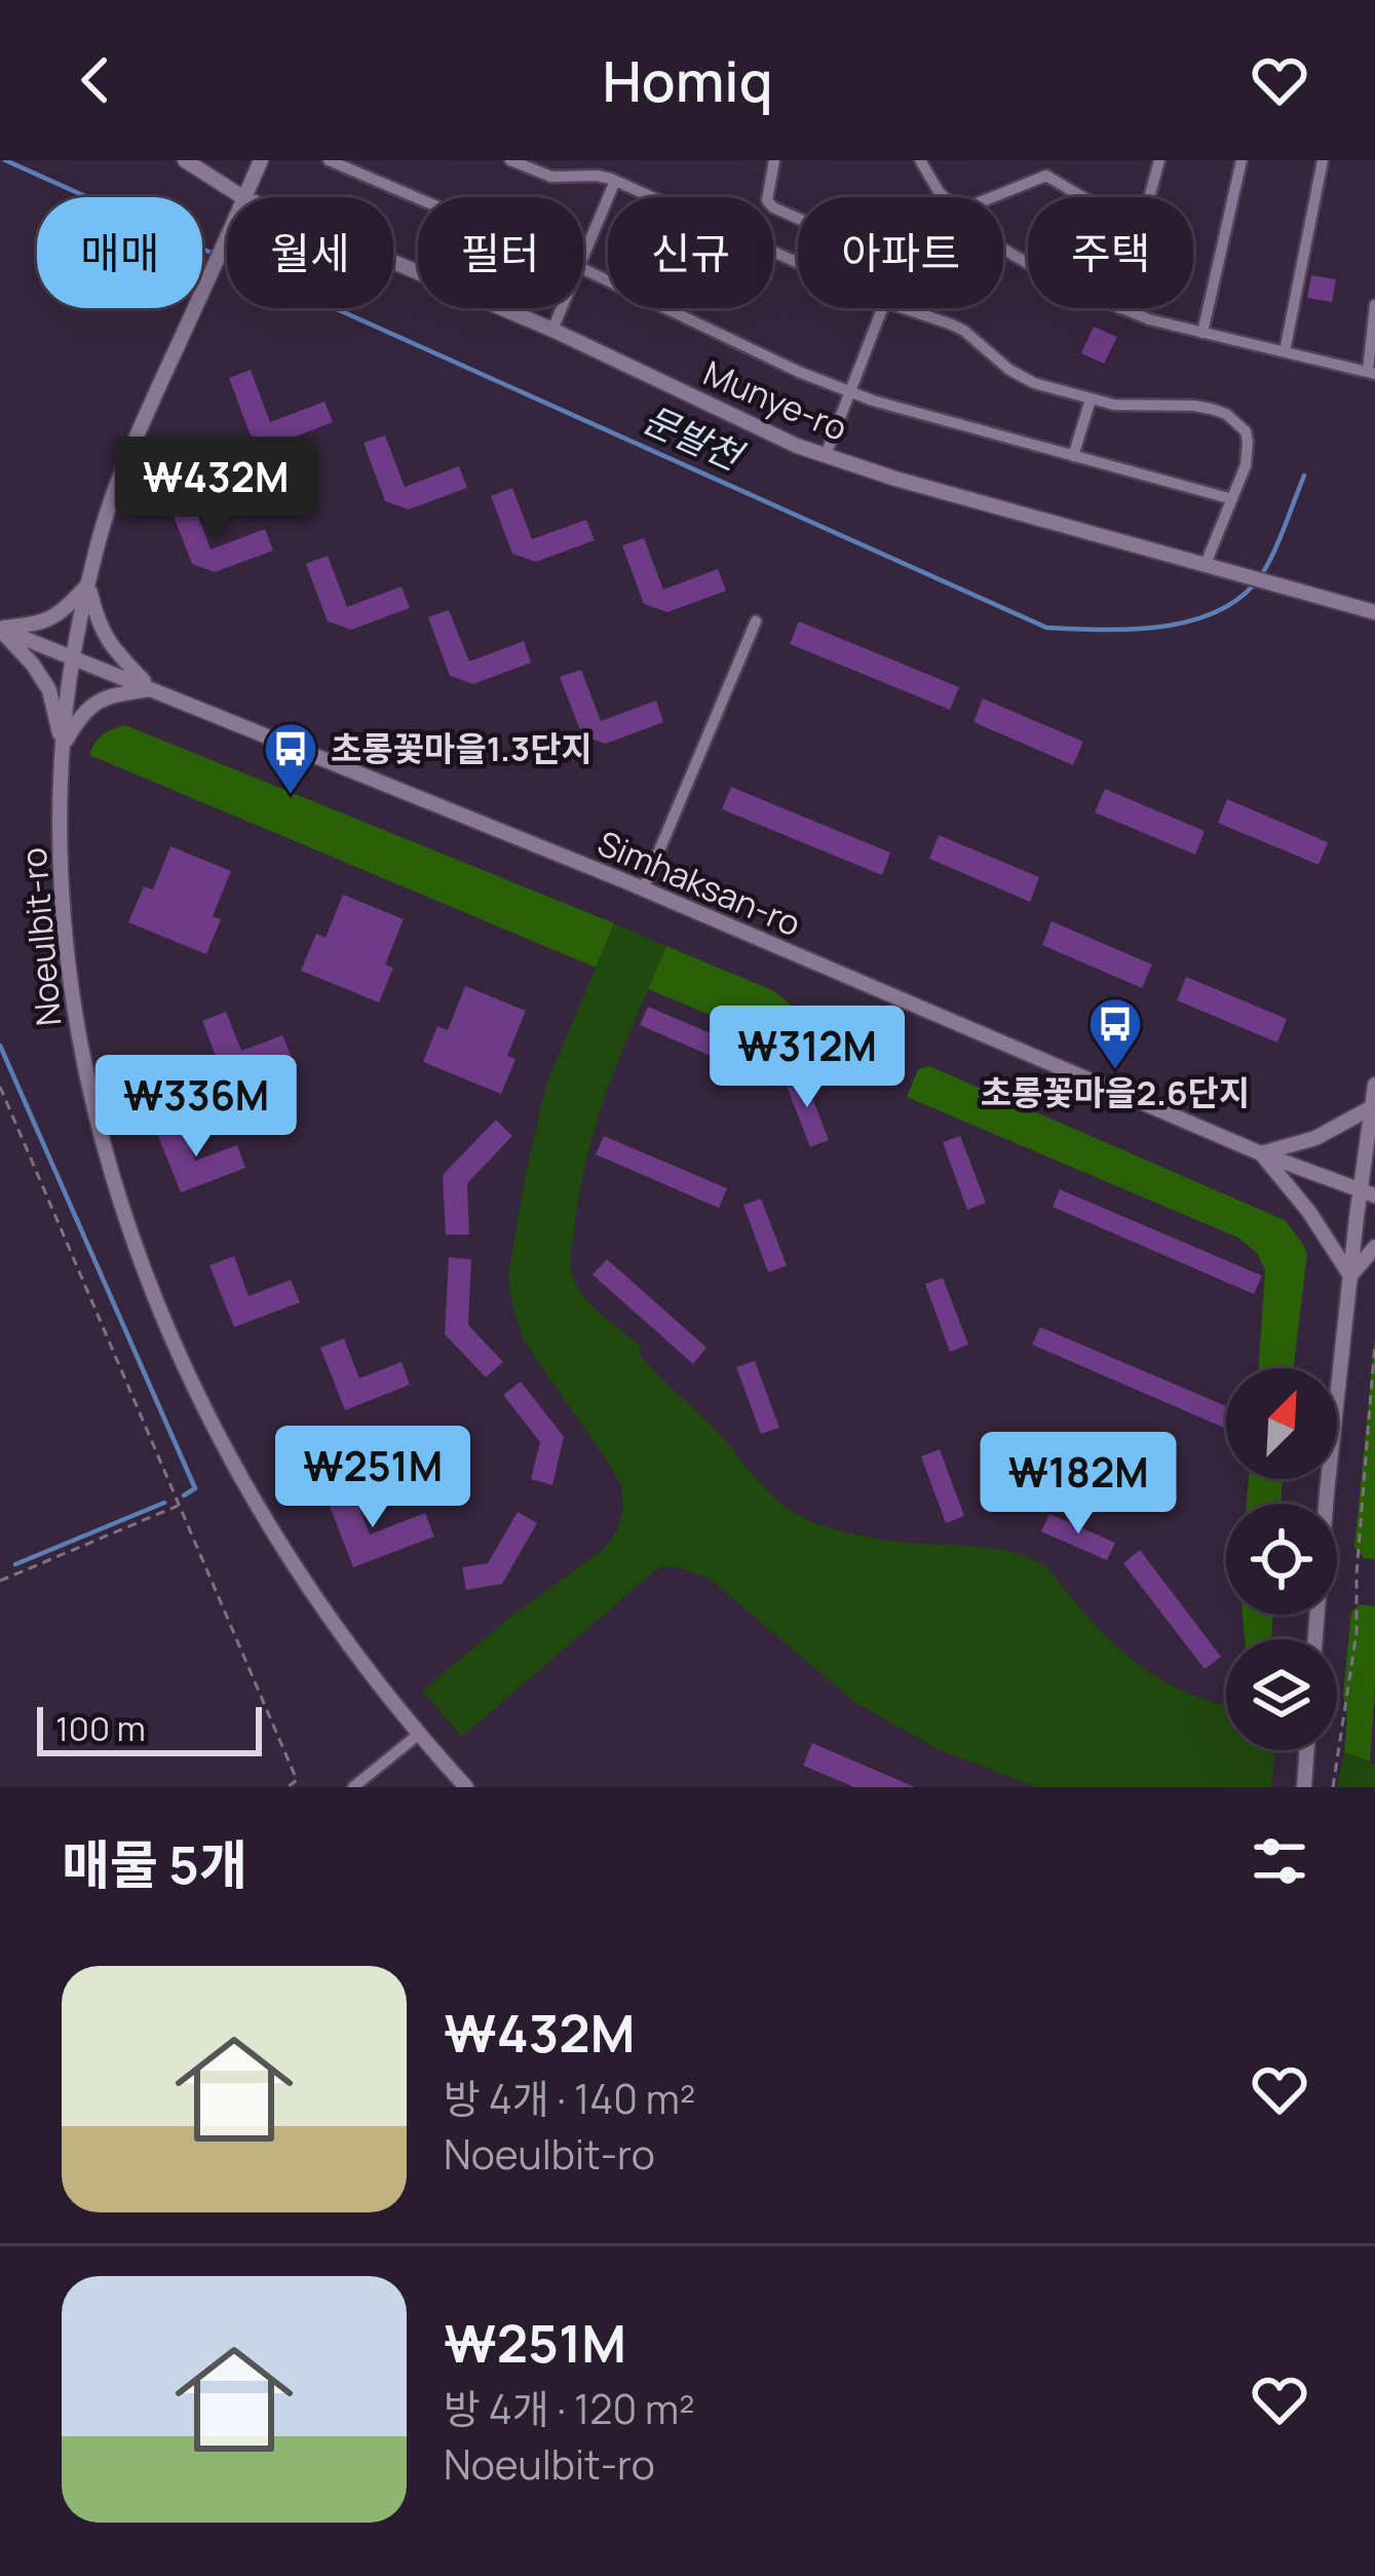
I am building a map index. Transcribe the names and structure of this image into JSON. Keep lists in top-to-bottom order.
{
  "streets": {
    "street": ["Munye-ro", "Simhaksan-ro", "Noeulbit-ro"]
  },
  "crossings": [
    ["Simhaksan-ro", "Noeulbit-ro"]
  ],
  "water": ["문발천"],
  "places": {
    "bus stop": ["초롱꽃마을1.3단지", "초롱꽃마을2.6단지"]
  },
  "scale_bar": "100 m",
  "north": "top right",
  "page": {
    "header": "Homiq",
    "chip": [
      "매매",
      "월세",
      "필터",
      "신규",
      "아파트",
      "주택"
    ],
    "price": [
      "₩432M",
      "₩312M",
      "₩336M",
      "₩251M",
      "₩182M"
    ],
    "scale": "100 m",
    "heading": "매물 5개",
    "list": [
      {
        "name": "₩432M",
        "note": "방 4개 · 140 m² · Noeulbit-ro"
      },
      {
        "name": "₩251M",
        "note": "방 4개 · 120 m² · Noeulbit-ro"
      }
    ]
  }
}
